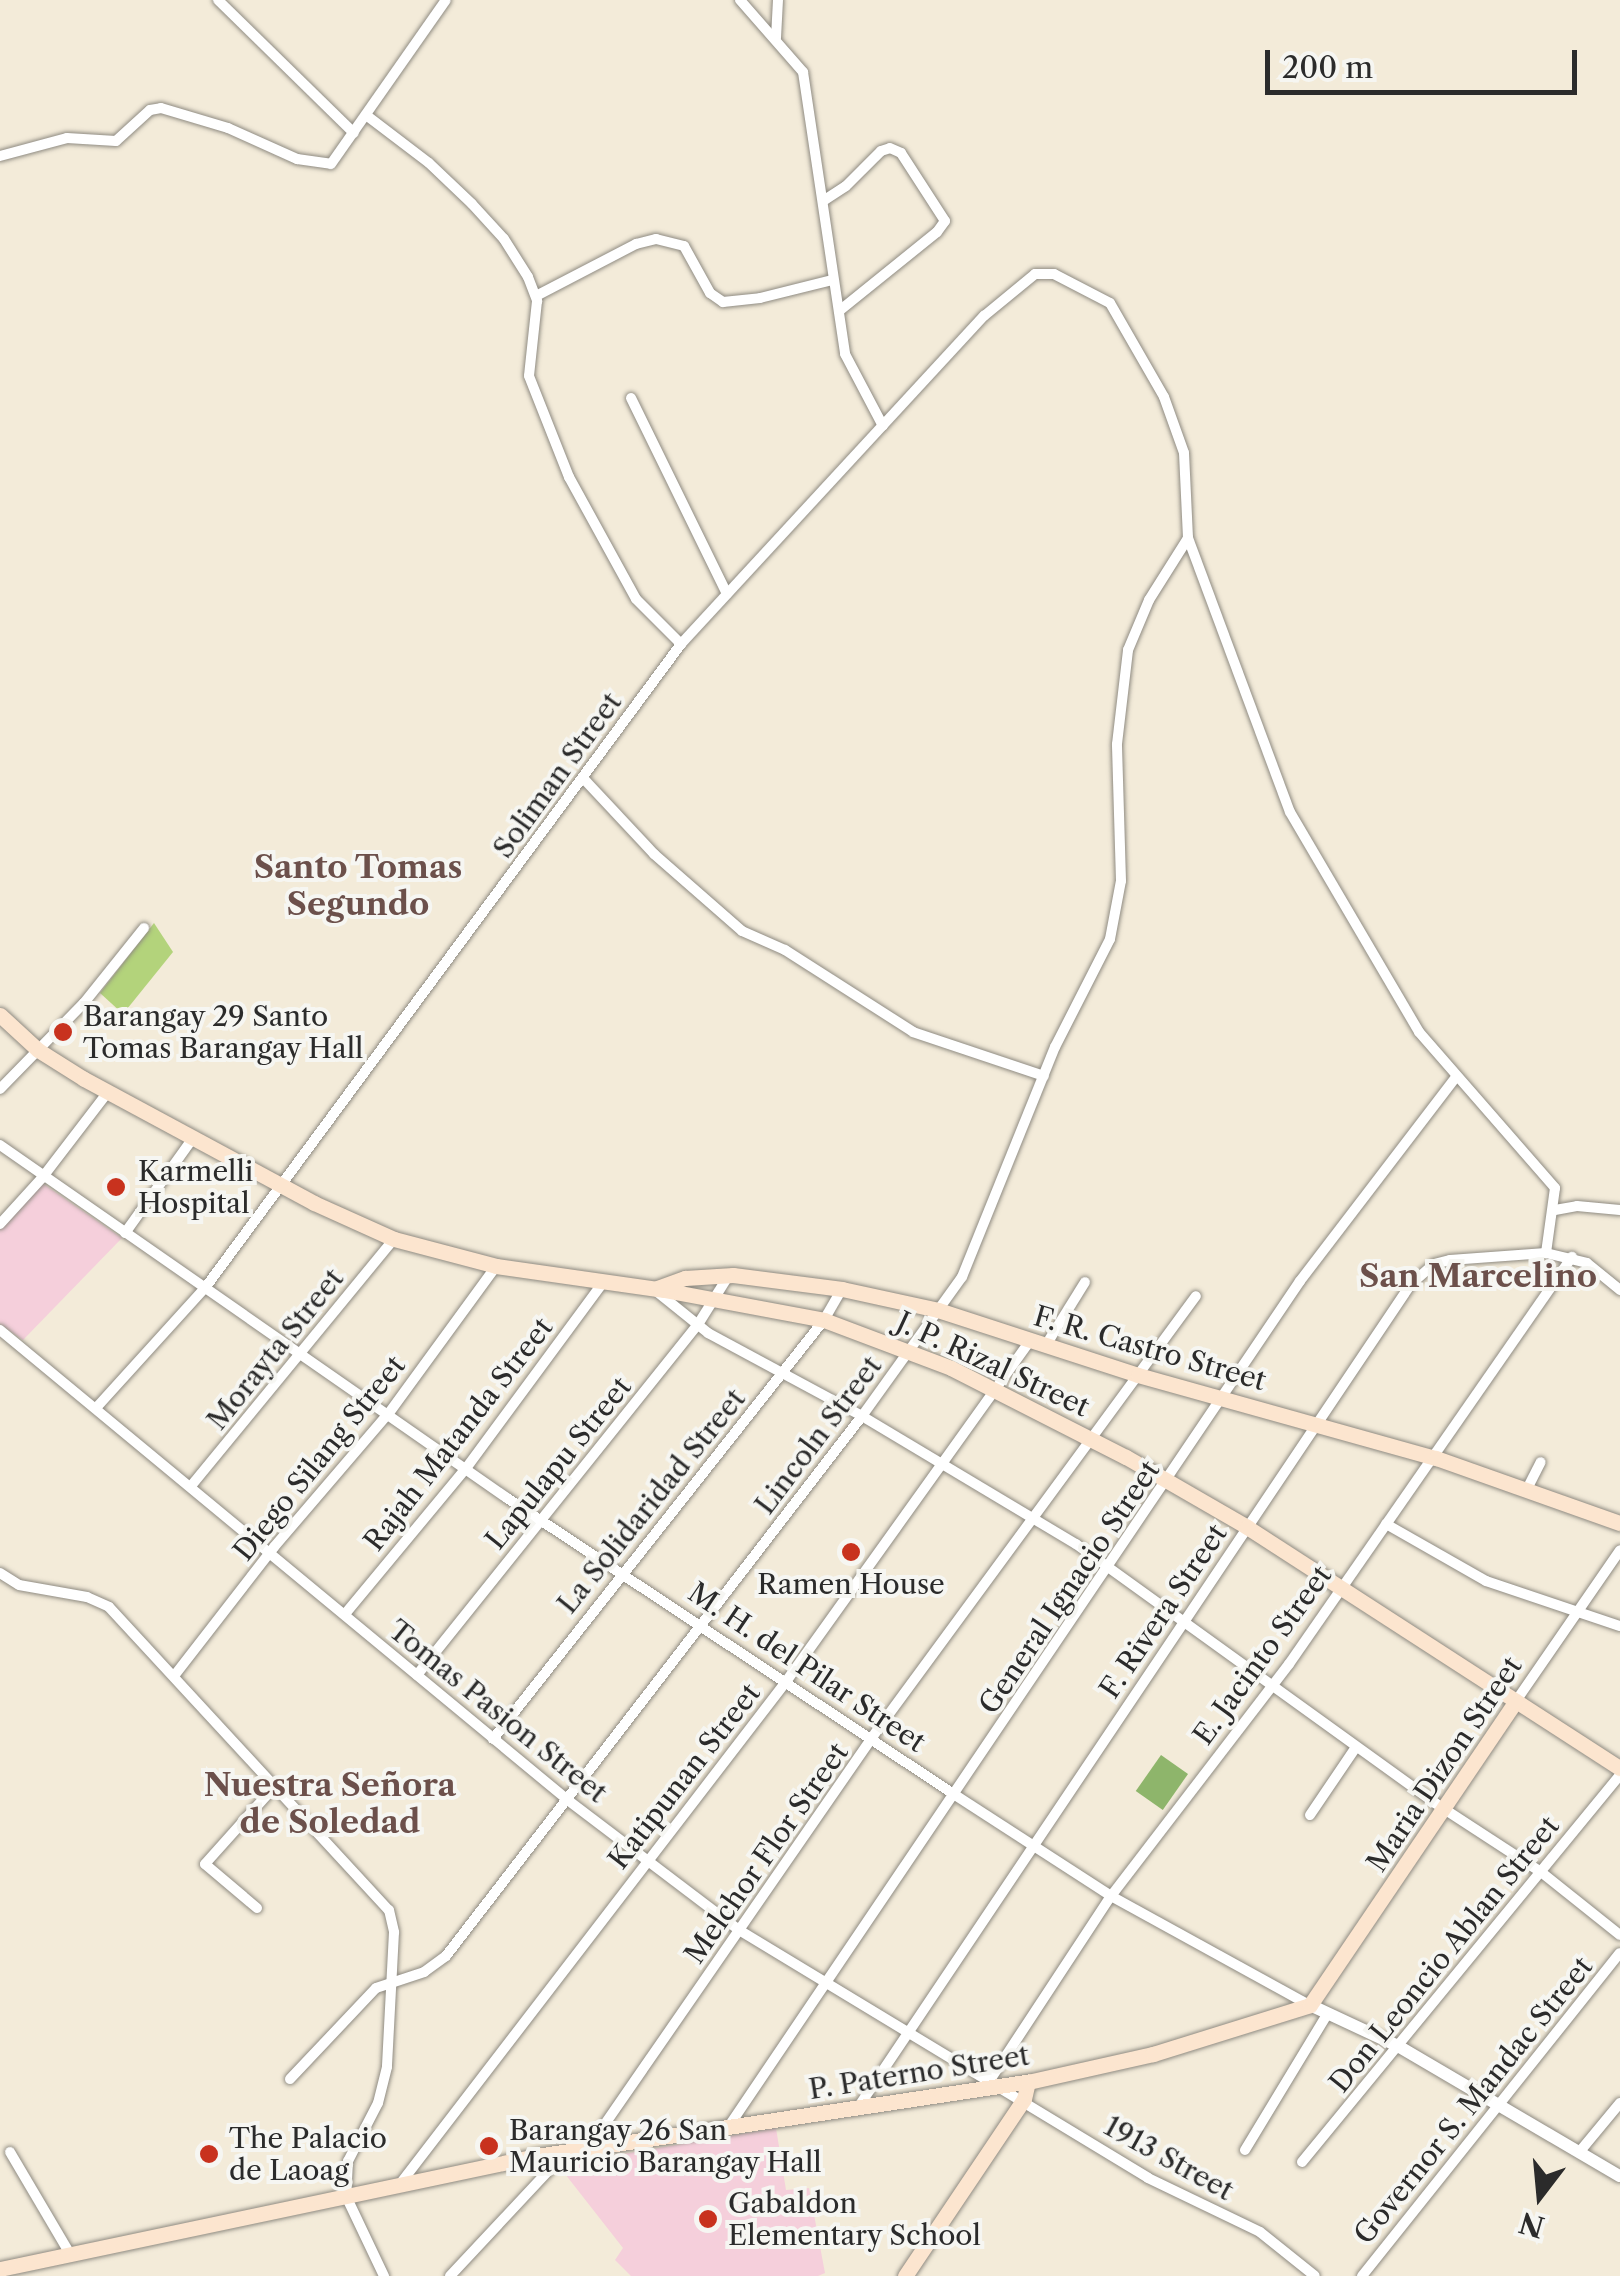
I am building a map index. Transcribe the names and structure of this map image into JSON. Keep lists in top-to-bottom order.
{
  "streets": {
    "main road": [
      "F. R. Castro Street",
      "J. P. Rizal Street",
      "Maria Dizon Street",
      "P. Paterno Street"
    ],
    "street": [
      "Soliman Street",
      "Morayta Street",
      "Rajah Matanda Street",
      "Lincoln Street",
      "Diego Silang Street",
      "Lapulapu Street",
      "La Solidaridad Street",
      "General Ignacio Street",
      "F. Rivera Street",
      "E. Jacinto Street",
      "M. H. del Pilar Street",
      "Tomas Pasion Street",
      "Katipunan Street",
      "Melchor Flor Street",
      "Don Leoncio Ablan Street",
      "Governor S. Mandac Street",
      "1913 Street"
    ]
  },
  "crossings": [
    ["Soliman Street", "J. P. Rizal Street"],
    ["Soliman Street", "Lincoln Street"],
    ["Soliman Street", "M. H. del Pilar Street"],
    ["Soliman Street", "Tomas Pasion Street"],
    ["F. R. Castro Street", "J. P. Rizal Street"],
    ["F. R. Castro Street", "Lincoln Street"],
    ["F. R. Castro Street", "Lapulapu Street"],
    ["F. R. Castro Street", "La Solidaridad Street"],
    ["F. R. Castro Street", "General Ignacio Street"],
    ["F. R. Castro Street", "F. Rivera Street"],
    ["F. R. Castro Street", "E. Jacinto Street"],
    ["F. R. Castro Street", "Katipunan Street"],
    ["F. R. Castro Street", "Melchor Flor Street"],
    ["Morayta Street", "J. P. Rizal Street"],
    ["Morayta Street", "M. H. del Pilar Street"],
    ["Morayta Street", "Tomas Pasion Street"],
    ["J. P. Rizal Street", "Rajah Matanda Street"],
    ["J. P. Rizal Street", "Lincoln Street"],
    ["J. P. Rizal Street", "Diego Silang Street"],
    ["J. P. Rizal Street", "Lapulapu Street"],
    ["J. P. Rizal Street", "La Solidaridad Street"],
    ["J. P. Rizal Street", "General Ignacio Street"],
    ["J. P. Rizal Street", "F. Rivera Street"],
    ["J. P. Rizal Street", "E. Jacinto Street"],
    ["J. P. Rizal Street", "Maria Dizon Street"],
    ["J. P. Rizal Street", "Katipunan Street"],
    ["J. P. Rizal Street", "Melchor Flor Street"],
    ["J. P. Rizal Street", "Don Leoncio Ablan Street"],
    ["Rajah Matanda Street", "M. H. del Pilar Street"],
    ["Rajah Matanda Street", "Tomas Pasion Street"],
    ["Lincoln Street", "M. H. del Pilar Street"],
    ["Lincoln Street", "Tomas Pasion Street"],
    ["Diego Silang Street", "M. H. del Pilar Street"],
    ["Diego Silang Street", "Tomas Pasion Street"],
    ["Lapulapu Street", "M. H. del Pilar Street"],
    ["Lapulapu Street", "Tomas Pasion Street"],
    ["La Solidaridad Street", "M. H. del Pilar Street"],
    ["La Solidaridad Street", "Tomas Pasion Street"],
    ["General Ignacio Street", "M. H. del Pilar Street"],
    ["General Ignacio Street", "Tomas Pasion Street"],
    ["General Ignacio Street", "P. Paterno Street"],
    ["F. Rivera Street", "E. Jacinto Street"],
    ["F. Rivera Street", "M. H. del Pilar Street"],
    ["F. Rivera Street", "Tomas Pasion Street"],
    ["F. Rivera Street", "P. Paterno Street"],
    ["E. Jacinto Street", "M. H. del Pilar Street"],
    ["E. Jacinto Street", "Tomas Pasion Street"],
    ["E. Jacinto Street", "P. Paterno Street"],
    ["M. H. del Pilar Street", "Maria Dizon Street"],
    ["M. H. del Pilar Street", "Katipunan Street"],
    ["M. H. del Pilar Street", "Melchor Flor Street"],
    ["M. H. del Pilar Street", "Don Leoncio Ablan Street"],
    ["M. H. del Pilar Street", "P. Paterno Street"],
    ["M. H. del Pilar Street", "Governor S. Mandac Street"],
    ["Tomas Pasion Street", "Katipunan Street"],
    ["Tomas Pasion Street", "Melchor Flor Street"],
    ["Tomas Pasion Street", "P. Paterno Street"],
    ["Maria Dizon Street", "P. Paterno Street"],
    ["Katipunan Street", "P. Paterno Street"],
    ["Melchor Flor Street", "P. Paterno Street"],
    ["P. Paterno Street", "1913 Street"]
  ],
  "districts": ["Santo Tomas Segundo", "San Marcelino", "Nuestra Señora de Soledad"],
  "places": [
    "Barangay 29 Santo Tomas Barangay Hall",
    "Karmelli Hospital",
    "Ramen House",
    "Barangay 26 San Mauricio Barangay Hall",
    "The Palacio de Laoag",
    "Gabaldon Elementary School"
  ],
  "scale_bar": "200 m",
  "north": "bottom"
}
